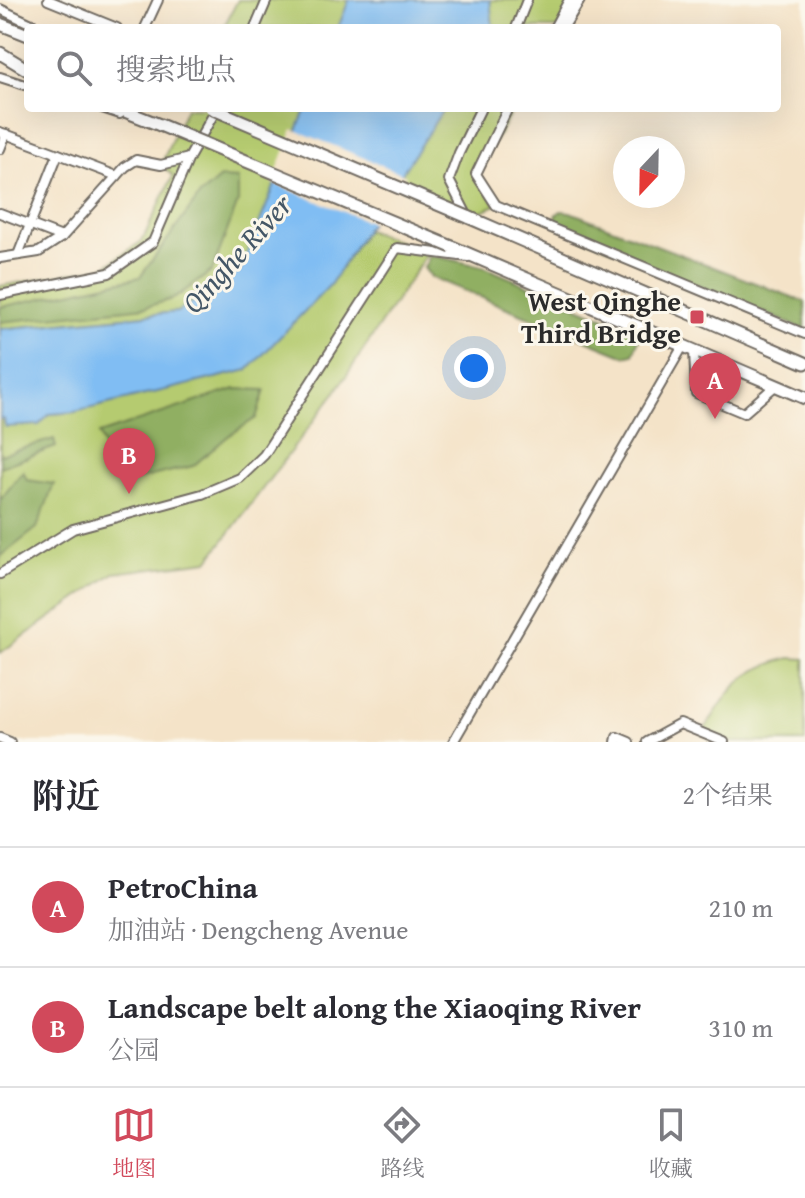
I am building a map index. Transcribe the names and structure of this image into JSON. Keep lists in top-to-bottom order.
{
  "water": ["Qinghe River"],
  "places": {
    "transit": ["West Qinghe Third Bridge"]
  },
  "north": "bottom",
  "page": {
    "search": "搜索地点",
    "pins": ["A", "B"],
    "heading": ["附近", "2个结果"],
    "list": [
      {
        "mark": "A",
        "name": "PetroChina",
        "note": "加油站 · Dengcheng Avenue",
        "value": "210 m"
      },
      {
        "mark": "B",
        "name": "Landscape belt along the Xiaoqing River",
        "note": "公园",
        "value": "310 m"
      }
    ],
    "nav": ["地图", "路线", "收藏"]
  }
}
